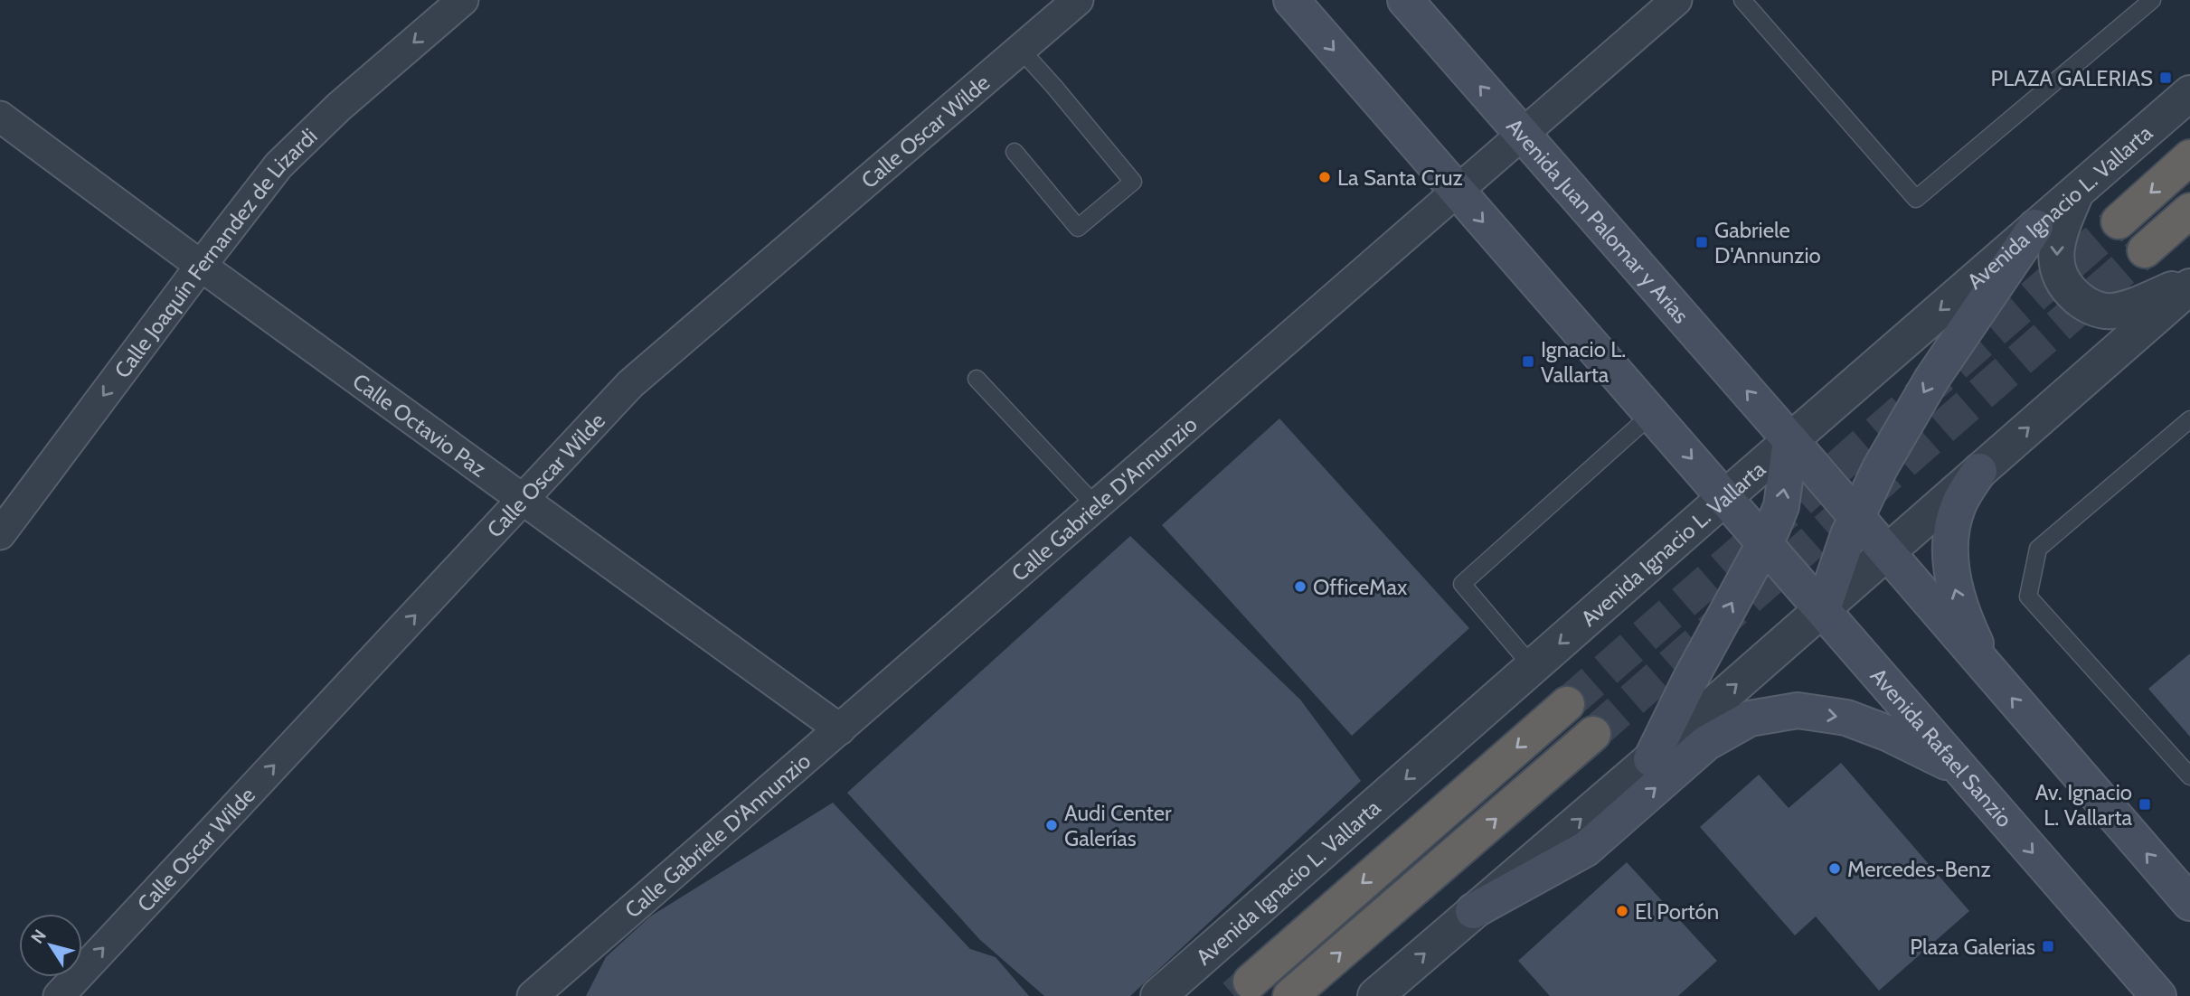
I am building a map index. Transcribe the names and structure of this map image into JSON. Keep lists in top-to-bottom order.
{
  "streets": {
    "main road": ["Avenida Juan Palomar y Arias", "Avenida Rafael Sanzio"],
    "street": [
      "Calle Oscar Wilde",
      "Avenida Ignacio L. Vallarta",
      "Calle Joaquín Fernandez de Lizardi",
      "Calle Octavio Paz",
      "Calle Gabriele D'Annunzio"
    ]
  },
  "crossings": [
    ["Calle Oscar Wilde", "Calle Octavio Paz"],
    ["Avenida Ignacio L. Vallarta", "Avenida Juan Palomar y Arias"],
    ["Avenida Ignacio L. Vallarta", "Avenida Rafael Sanzio"],
    ["Avenida Juan Palomar y Arias", "Calle Gabriele D'Annunzio"],
    ["Calle Joaquín Fernandez de Lizardi", "Calle Octavio Paz"],
    ["Calle Octavio Paz", "Calle Gabriele D'Annunzio"]
  ],
  "one_way": ["Calle Oscar Wilde", "Calle Joaquín Fernandez de Lizardi"],
  "places": {
    "transit": [
      "PLAZA GALERIAS",
      "Gabriele D'Annunzio",
      "Ignacio L. Vallarta",
      "Av. Ignacio L. Vallarta",
      "Plaza Galerias"
    ],
    "other": [
      "La Santa Cruz",
      "OfficeMax",
      "Audi Center Galerías",
      "Mercedes-Benz",
      "El Portón"
    ]
  },
  "north": "top left"
}
